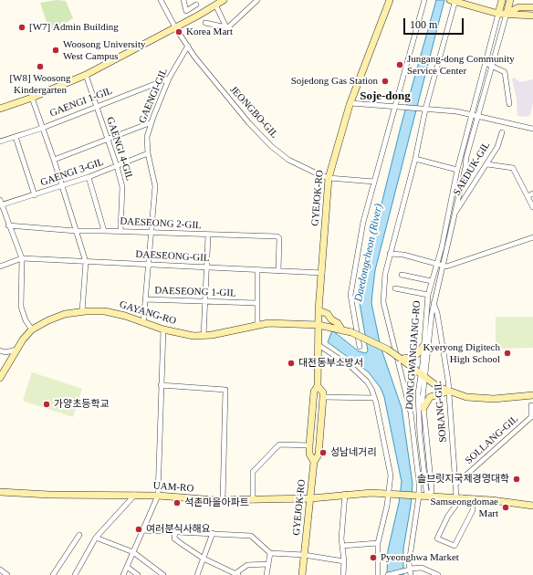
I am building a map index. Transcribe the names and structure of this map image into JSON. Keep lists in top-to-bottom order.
{
  "streets": {
    "main road": [
      "GYEJOK-RO",
      "GAYANG-RO",
      "DONGGWANGJANG-RO",
      "UAM-RO"
    ],
    "street": [
      "GAENGI-GIL",
      "GAENGI 1-GIL",
      "JEONGBO-GIL",
      "GAENGI 4-GIL",
      "SAEDUK-GIL",
      "GAENGI 3-GIL",
      "DAESEONG 2-GIL",
      "DAESEONG-GIL",
      "DAESEONG 1-GIL",
      "SORANG-GIL",
      "SOLLANG-GIL"
    ]
  },
  "crossings": [
    ["GAENGI-GIL", "GAENGI 1-GIL"],
    ["GAENGI-GIL", "JEONGBO-GIL"],
    ["GAENGI-GIL", "GAENGI 3-GIL"],
    ["GAENGI-GIL", "DAESEONG 2-GIL"],
    ["GAENGI-GIL", "DAESEONG-GIL"],
    ["GAENGI-GIL", "DAESEONG 1-GIL"],
    ["GAENGI 1-GIL", "GAENGI 4-GIL"],
    ["JEONGBO-GIL", "GYEJOK-RO"],
    ["GAENGI 4-GIL", "GAENGI 3-GIL"],
    ["GAENGI 4-GIL", "DAESEONG 2-GIL"],
    ["SAEDUK-GIL", "DONGGWANGJANG-RO"],
    ["GYEJOK-RO", "DAESEONG-GIL"],
    ["GYEJOK-RO", "GAYANG-RO"],
    ["GYEJOK-RO", "UAM-RO"],
    ["DAESEONG 2-GIL", "DAESEONG-GIL"],
    ["DAESEONG-GIL", "DAESEONG 1-GIL"],
    ["GAYANG-RO", "DONGGWANGJANG-RO"],
    ["GAYANG-RO", "SORANG-GIL"],
    ["DONGGWANGJANG-RO", "SORANG-GIL"],
    ["DONGGWANGJANG-RO", "UAM-RO"],
    ["SORANG-GIL", "SOLLANG-GIL"],
    ["SORANG-GIL", "UAM-RO"]
  ],
  "districts": ["Soje-dong"],
  "water": ["Daedongcheon (River)"],
  "places": [
    "[W7] Admin Building",
    "Korea Mart",
    "Woosong University West Campus",
    "Jungang-dong Community Service Center",
    "[W8] Woosong Kindergarten",
    "Sojedong Gas Station",
    "Kyeryong Digitech High School",
    "대전동부소방서",
    "가양초등학교",
    "성남네거리",
    "솔브릿지국제경영대학",
    "석촌마을아파트",
    "Samseongdomae Mart",
    "여러분식사해요",
    "Pyeonghwa Market"
  ],
  "scale_bar": "100 m"
}
